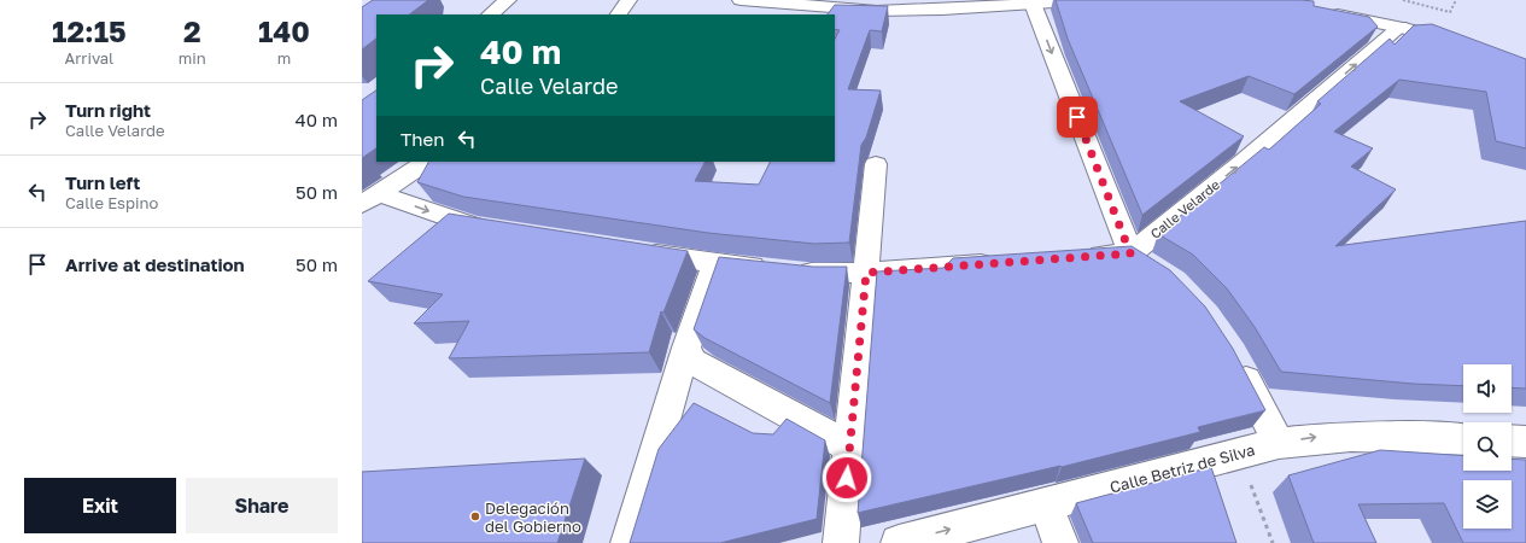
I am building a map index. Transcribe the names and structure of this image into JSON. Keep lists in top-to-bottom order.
{
  "streets": {
    "street": ["Calle Velarde", "Calle Betriz de Silva"]
  },
  "one_way": ["Calle Velarde", "Calle Betriz de Silva"],
  "places": ["Delegación del Gobierno"],
  "page": {
    "eta": [
      "12:15",
      "Arrival",
      "2",
      "min",
      "140",
      "m"
    ],
    "turn": ["40 m", "Calle Velarde"],
    "list": [
      {
        "name": "Turn right",
        "note": "Calle Velarde",
        "value": "40 m"
      },
      {
        "name": "Turn left",
        "note": "Calle Espino",
        "value": "50 m"
      },
      {
        "name": "Arrive at destination",
        "value": "50 m"
      }
    ],
    "then": "Then",
    "buttons": ["Exit", "Share"]
  }
}
